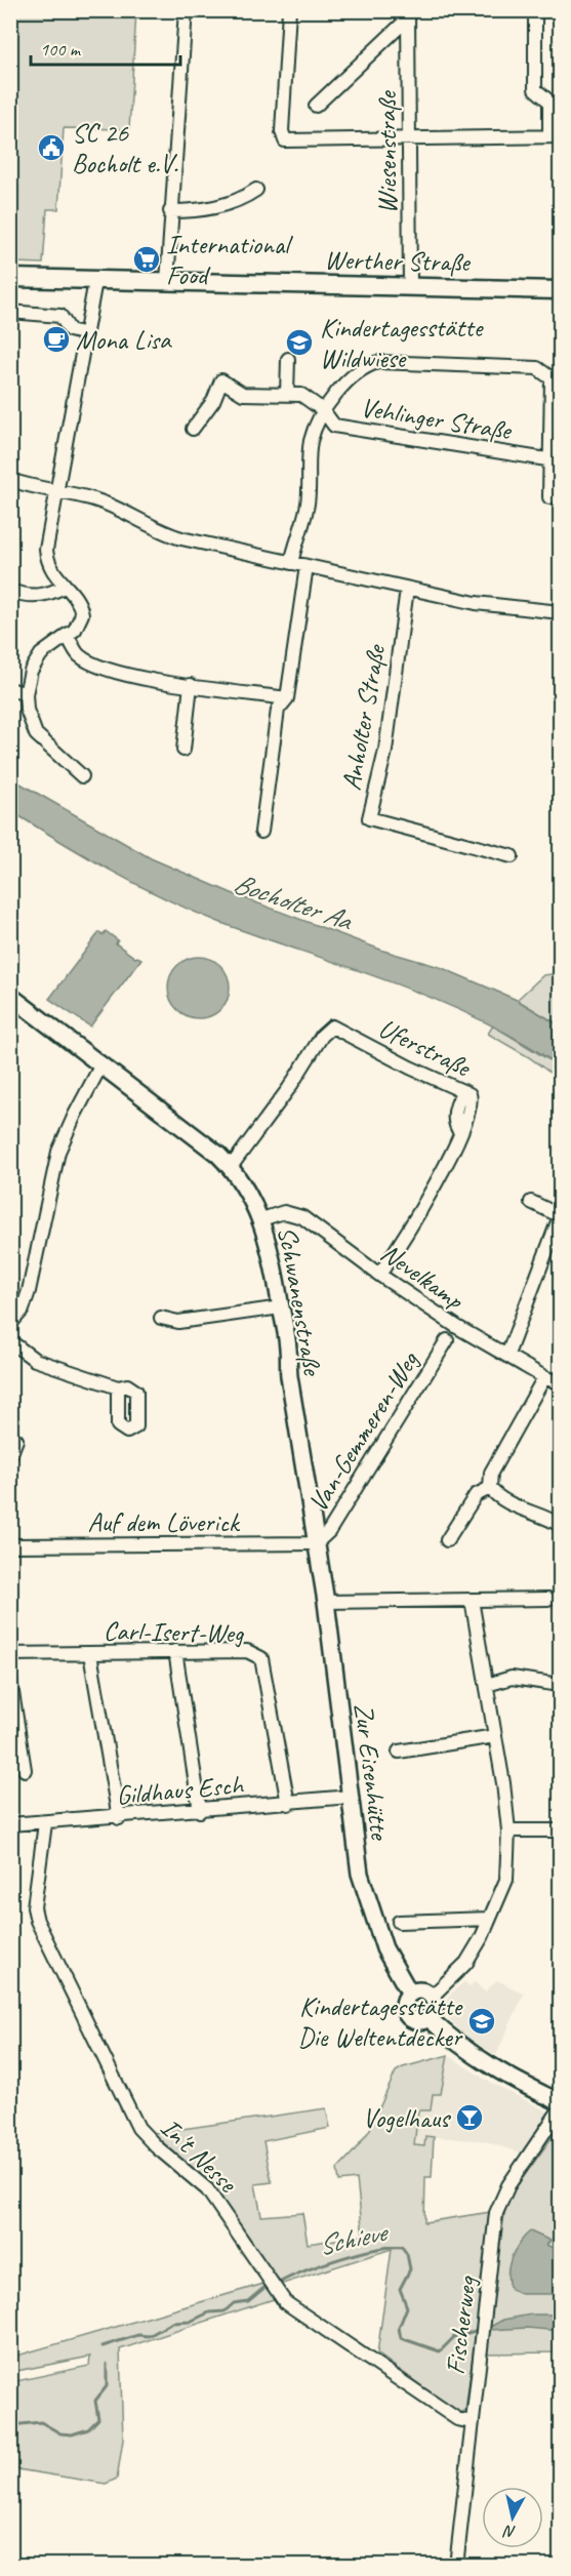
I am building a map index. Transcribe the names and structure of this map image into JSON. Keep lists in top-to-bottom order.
{
  "streets": {
    "main road": ["Werther Straße"],
    "street": [
      "Wiesenstraße",
      "Vehlinger Straße",
      "Anholter Straße",
      "Uferstraße",
      "Nevelkamp",
      "Schwanenstraße",
      "Van-Gemmeren-Weg",
      "Auf dem Löverick",
      "Carl-Isert-Weg",
      "Zur Eisenhütte",
      "Gildhaus Esch",
      "In't Nesse",
      "Fischerweg"
    ]
  },
  "crossings": [
    ["Wiesenstraße", "Werther Straße"],
    ["Uferstraße", "Nevelkamp"],
    ["Uferstraße", "Schwanenstraße"],
    ["Nevelkamp", "Schwanenstraße"],
    ["Schwanenstraße", "Van-Gemmeren-Weg"],
    ["Schwanenstraße", "Auf dem Löverick"],
    ["Schwanenstraße", "Zur Eisenhütte"],
    ["Van-Gemmeren-Weg", "Auf dem Löverick"],
    ["Van-Gemmeren-Weg", "Zur Eisenhütte"],
    ["Auf dem Löverick", "Zur Eisenhütte"],
    ["Carl-Isert-Weg", "Gildhaus Esch"],
    ["Zur Eisenhütte", "Gildhaus Esch"],
    ["Gildhaus Esch", "In't Nesse"],
    ["In't Nesse", "Fischerweg"]
  ],
  "water": ["Bocholter Aa", "Schieve"],
  "places": {
    "public building": ["SC 26 Bocholt e.V."],
    "supermarket": ["International Food"],
    "cafe": ["Mona Lisa"],
    "school or university": ["Kindertagesstätte Wildwiese", "Kindertagesstätte Die Weltentdecker"],
    "bar": ["Vogelhaus"]
  },
  "scale_bar": "100 m",
  "north": "bottom"
}
